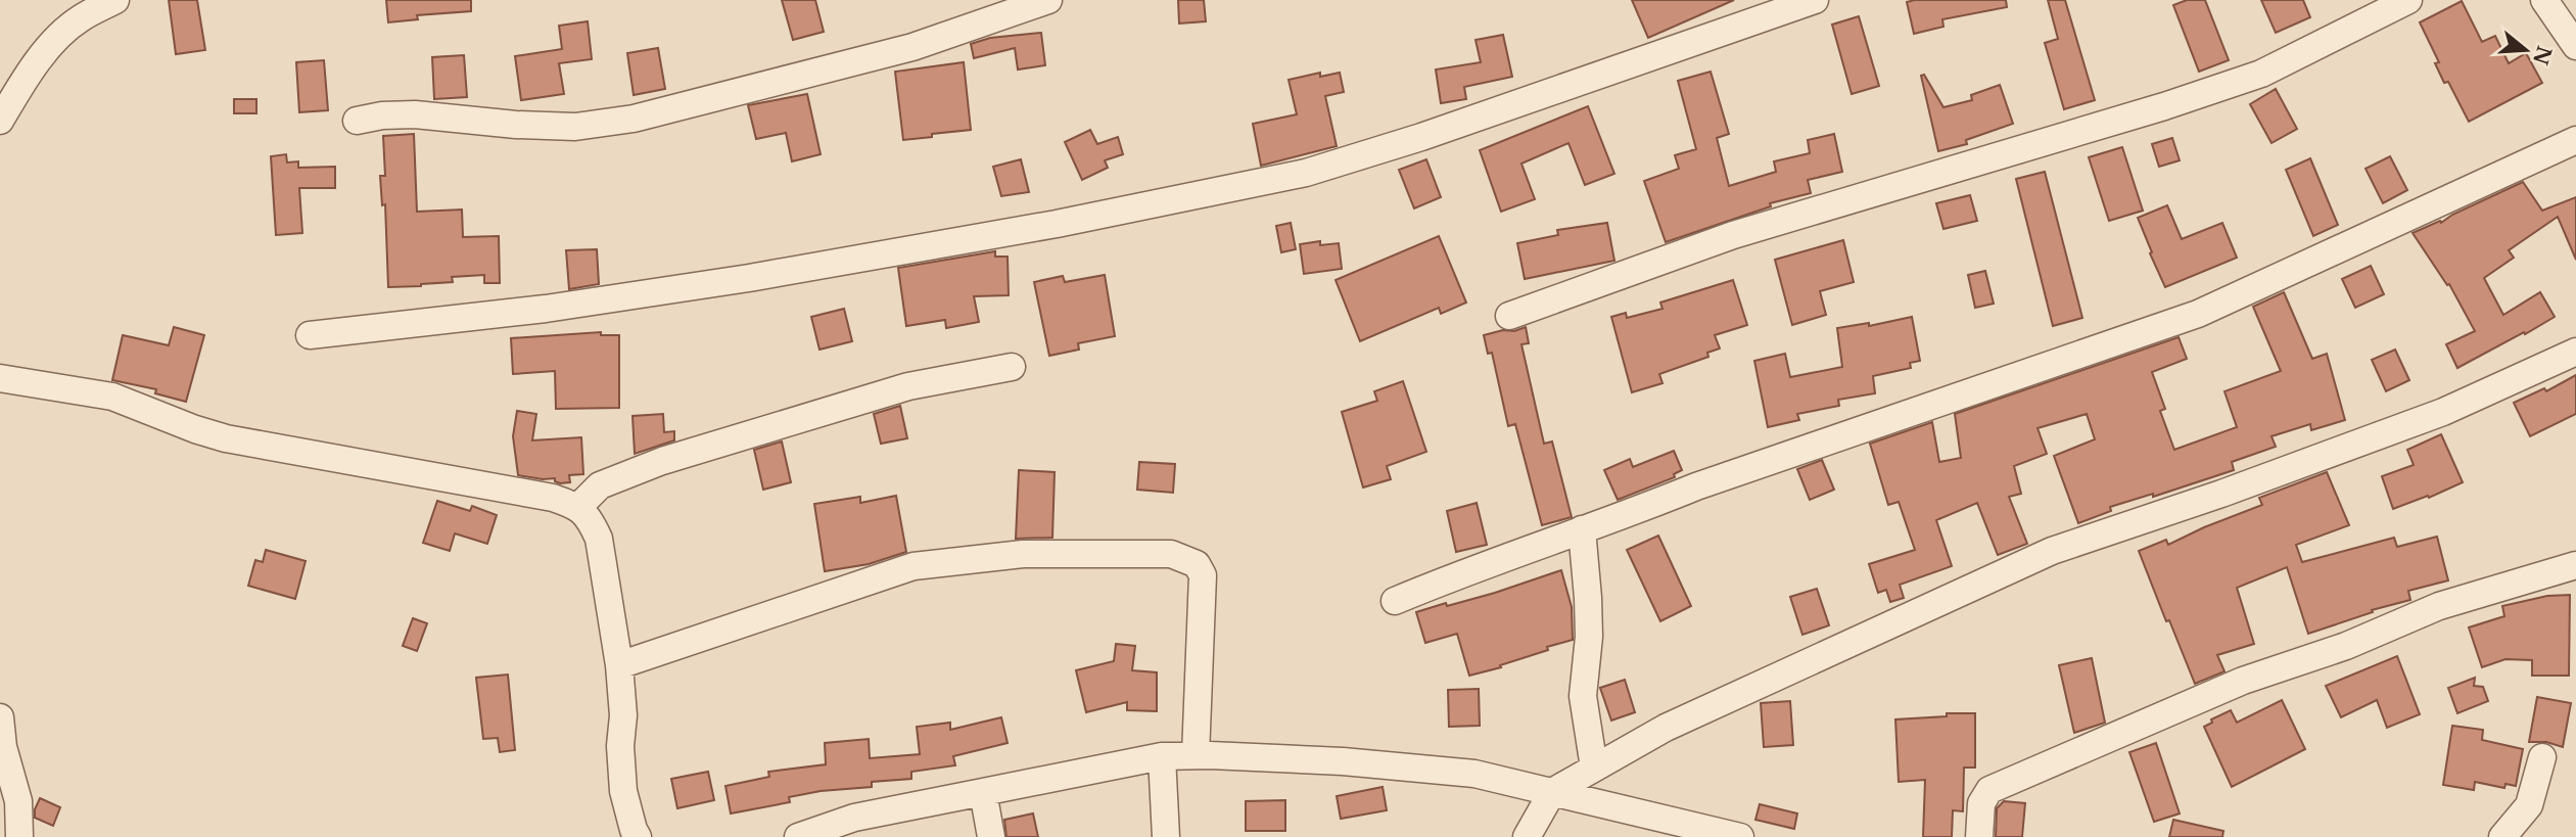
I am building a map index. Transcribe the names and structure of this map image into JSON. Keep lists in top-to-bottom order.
{
  "north": "right"
}
